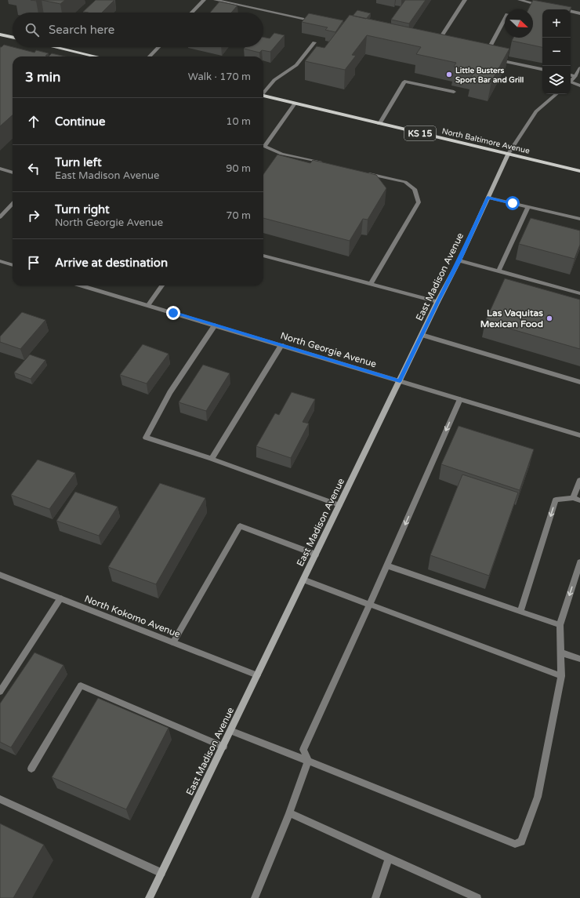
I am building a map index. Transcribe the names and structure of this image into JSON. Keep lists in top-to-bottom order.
{
  "streets": {
    "main road": ["KS 15", "North Baltimore Avenue", "East Madison Avenue"],
    "street": ["North Georgie Avenue", "North Kokomo Avenue"]
  },
  "crossings": [
    ["North Baltimore Avenue", "East Madison Avenue"],
    ["East Madison Avenue", "North Georgie Avenue"],
    ["East Madison Avenue", "North Kokomo Avenue"]
  ],
  "places": ["Little Busters Sport Bar and Grill", "Las Vaquitas Mexican Food"],
  "north": "bottom right",
  "page": {
    "map_buttons": ["+", "−"],
    "search": "Search here",
    "heading": ["3 min", "Walk · 170 m"],
    "list": [
      ["Continue", "10 m"],
      ["Turn left", "East Madison Avenue", "90 m"],
      ["Turn right", "North Georgie Avenue", "70 m"],
      "Arrive at destination"
    ]
  }
}
